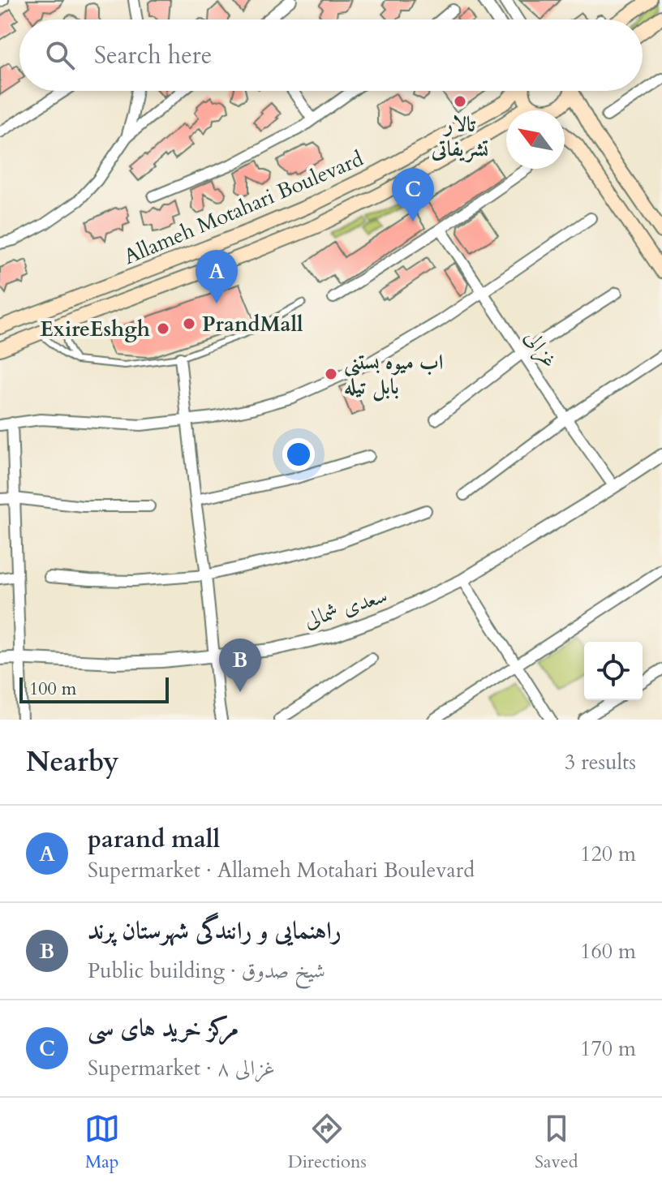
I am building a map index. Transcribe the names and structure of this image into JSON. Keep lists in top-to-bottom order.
{
  "streets": {
    "main road": ["Allameh Motahari Boulevard"],
    "street": ["غزالی", "سعدی شمالی"]
  },
  "crossings": [
    ["غزالی", "سعدی شمالی"]
  ],
  "places": [
    "تالار تشریفاتی",
    "PrandMall",
    "ExireEshgh",
    "اب میوه بستنی بابل تیله"
  ],
  "scale_bar": "100 m",
  "north": "top left",
  "page": {
    "search": "Search here",
    "pins": ["C", "A", "B"],
    "scale": "100 m",
    "heading": ["Nearby", "3 results"],
    "list": [
      {
        "mark": "A",
        "name": "parand mall",
        "note": "Supermarket · Allameh Motahari Boulevard",
        "value": "120 m"
      },
      {
        "mark": "B",
        "name": "راهنمایی و رانندگی شهرستان پرند",
        "note": "Public building · شیخ صدوق",
        "value": "160 m"
      },
      {
        "mark": "C",
        "name": "مرکز خرید های سی",
        "note": "Supermarket · غزالی ۸",
        "value": "170 m"
      }
    ],
    "nav": ["Map", "Directions", "Saved"]
  }
}
